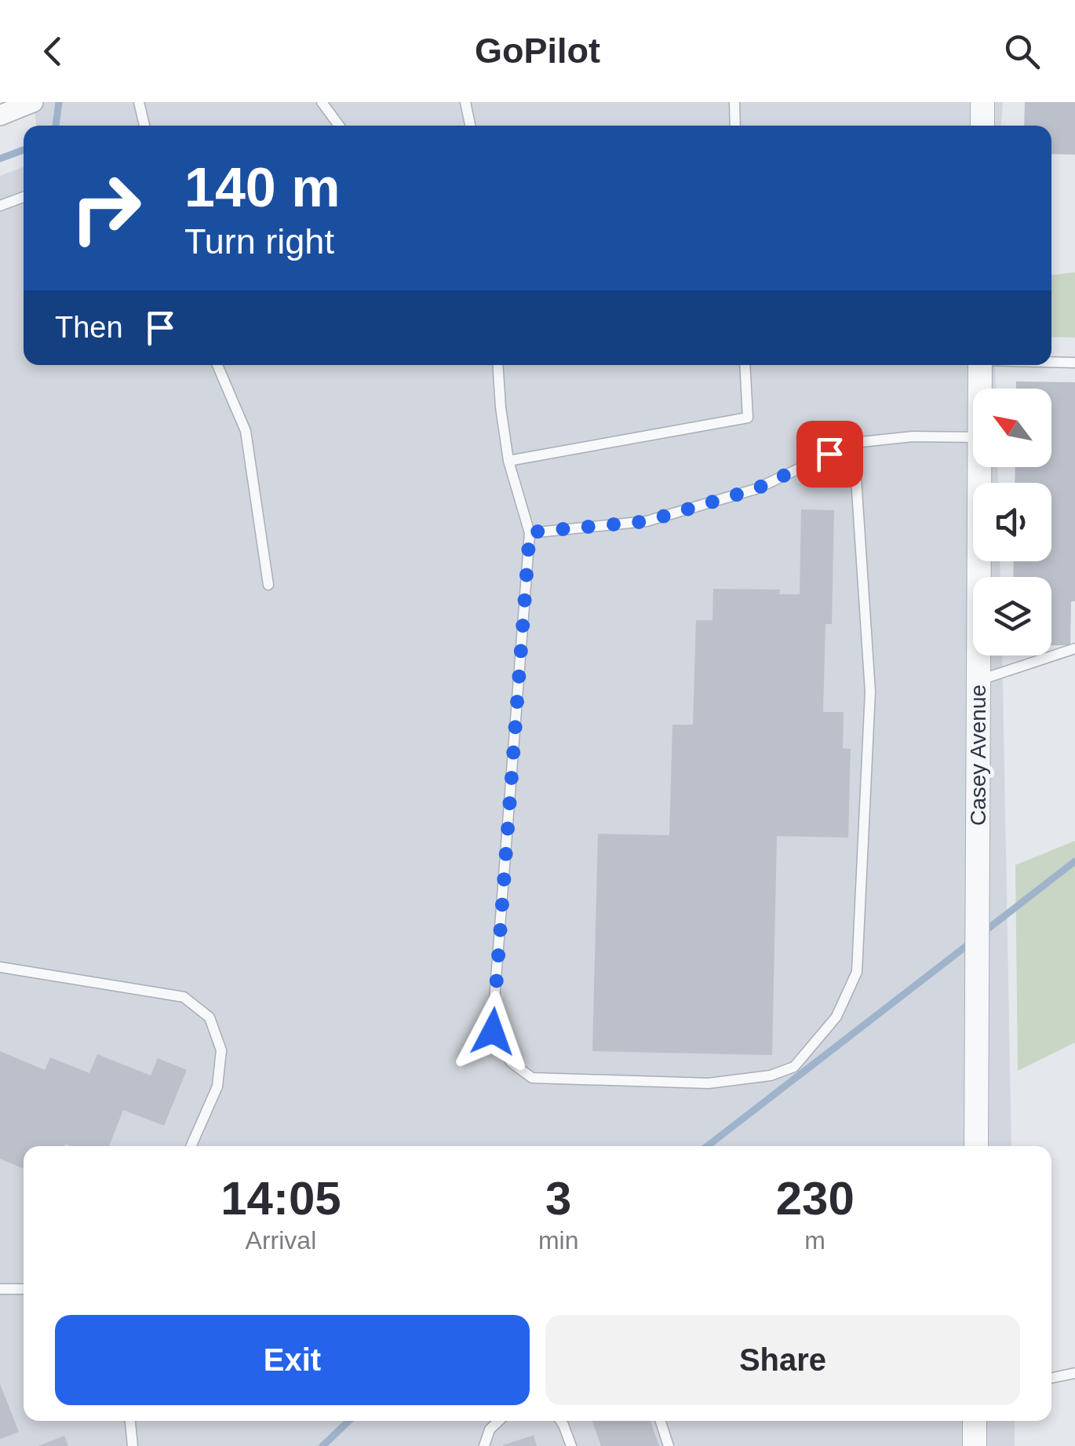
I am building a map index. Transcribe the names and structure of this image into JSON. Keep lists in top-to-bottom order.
{
  "streets": {
    "street": ["Casey Avenue"]
  },
  "north": "top left",
  "page": {
    "header": "GoPilot",
    "turn": ["140 m", "Turn right"],
    "then": "Then",
    "eta": [
      "14:05",
      "Arrival",
      "3",
      "min",
      "230",
      "m"
    ],
    "buttons": ["Exit", "Share"]
  }
}
